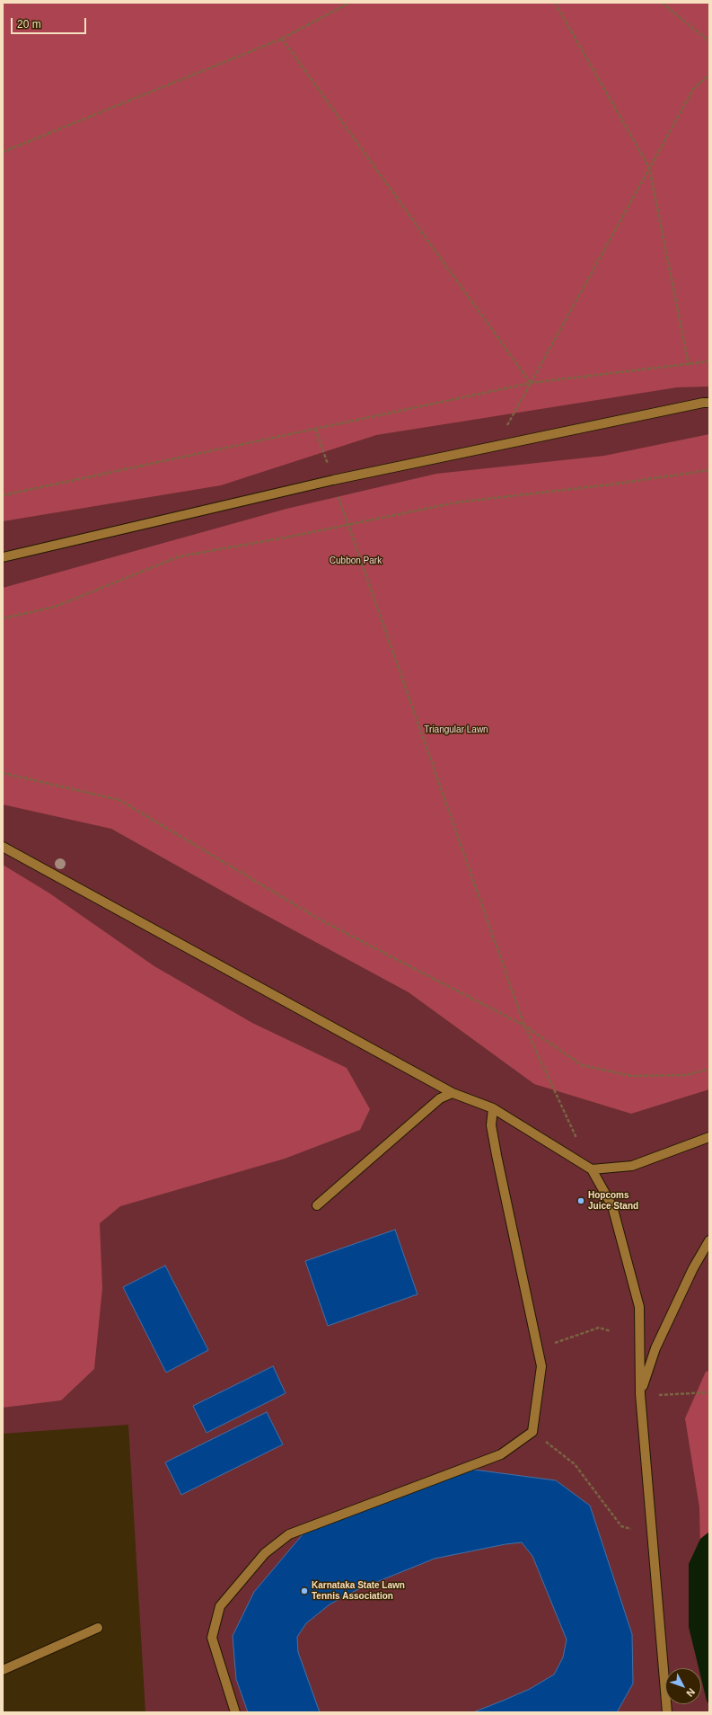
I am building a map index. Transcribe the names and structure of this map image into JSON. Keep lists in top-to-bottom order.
{
  "parks": ["Cubbon Park", "Triangular Lawn"],
  "places": ["Hopcoms Juice Stand", "Karnataka State Lawn Tennis Association"],
  "scale_bar": "20 m",
  "north": "bottom right"
}
